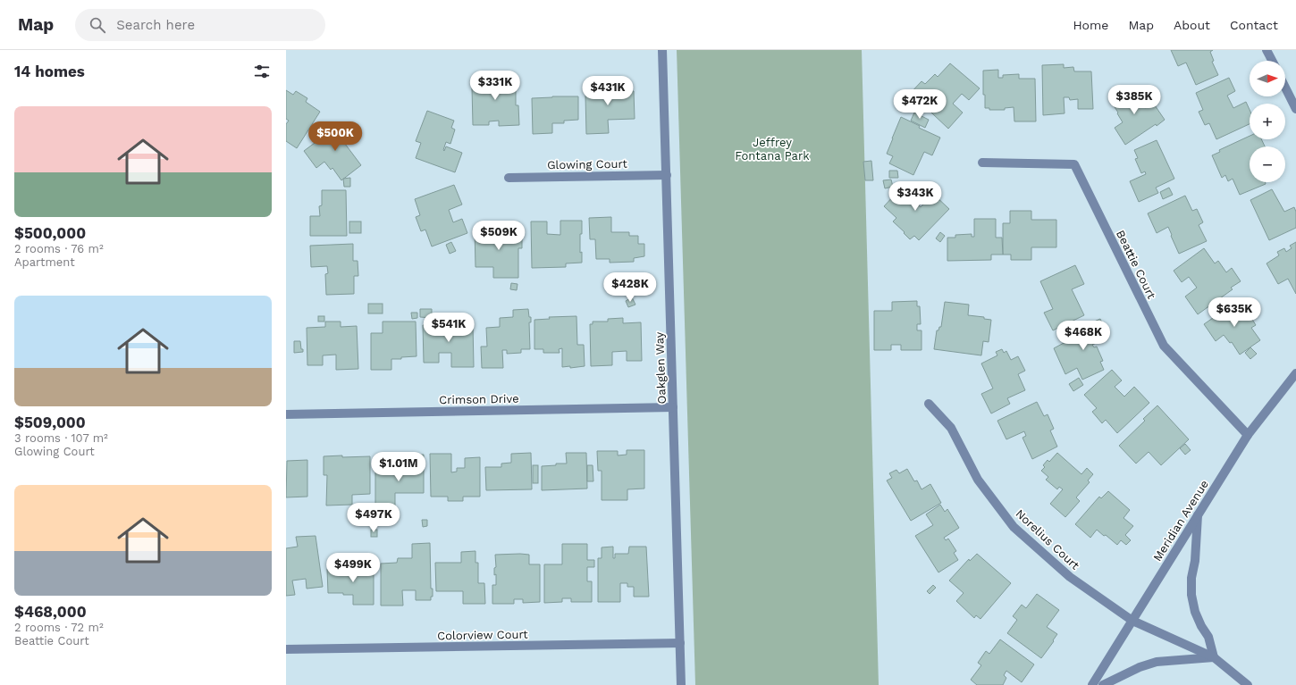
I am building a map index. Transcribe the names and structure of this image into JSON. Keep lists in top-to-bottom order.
{
  "streets": {
    "street": [
      "Glowing Court",
      "Beattie Court",
      "Oakglen Way",
      "Crimson Drive",
      "Meridian Avenue",
      "Norelius Court",
      "Colorview Court"
    ]
  },
  "crossings": [
    ["Glowing Court", "Oakglen Way"],
    ["Beattie Court", "Meridian Avenue"],
    ["Oakglen Way", "Crimson Drive"],
    ["Oakglen Way", "Colorview Court"],
    ["Meridian Avenue", "Norelius Court"]
  ],
  "parks": ["Jeffrey Fontana Park"],
  "north": "right",
  "page": {
    "header": "Map",
    "search": "Search here",
    "nav": [
      "Home",
      "Map",
      "About",
      "Contact"
    ],
    "heading": "14 homes",
    "map_buttons": ["+", "−"],
    "price": [
      "$331K",
      "$431K",
      "$385K",
      "$472K",
      "$500K",
      "$343K",
      "$509K",
      "$428K",
      "$635K",
      "$541K",
      "$468K",
      "$1.01M",
      "$497K",
      "$499K"
    ],
    "list": [
      {
        "name": "$500,000",
        "note": "2 rooms · 76 m² · Apartment"
      },
      {
        "name": "$509,000",
        "note": "3 rooms · 107 m² · Glowing Court"
      },
      {
        "name": "$468,000",
        "note": "2 rooms · 72 m² · Beattie Court"
      }
    ]
  }
}
